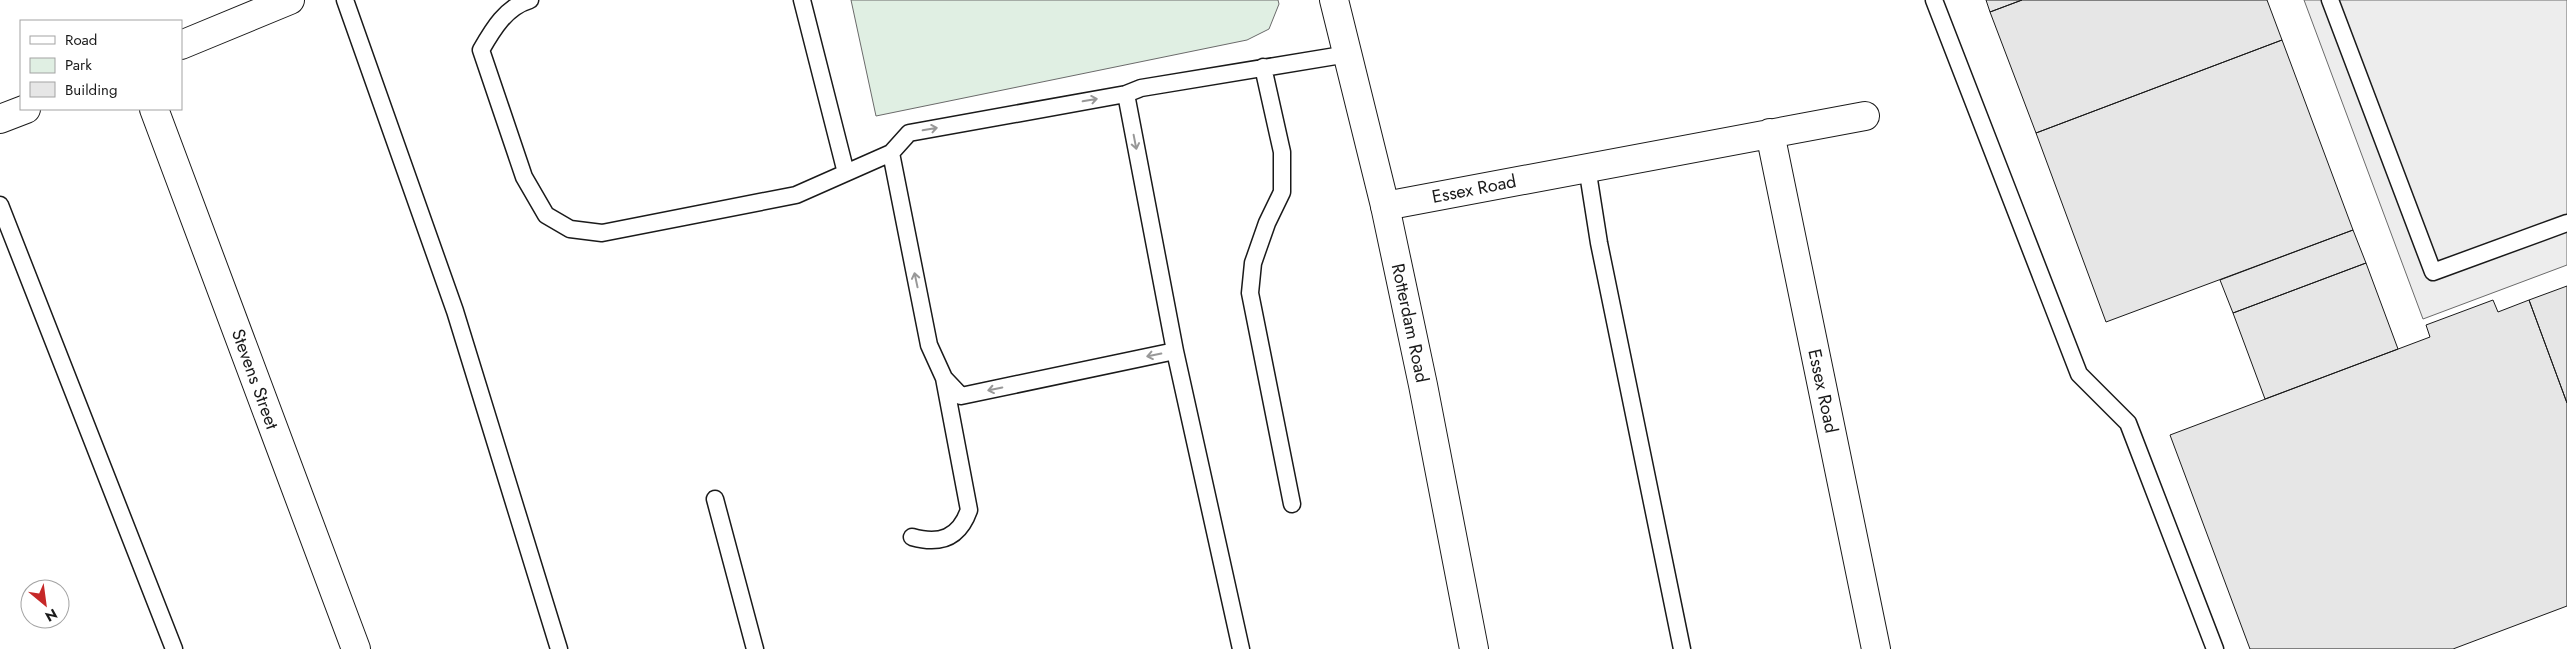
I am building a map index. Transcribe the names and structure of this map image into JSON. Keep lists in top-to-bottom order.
{
  "streets": {
    "street": ["Essex Road", "Rotterdam Road", "Stevens Street"]
  },
  "crossings": [
    ["Essex Road", "Rotterdam Road"]
  ],
  "legend": ["Road", "Park", "Building"],
  "north": "bottom right"
}
